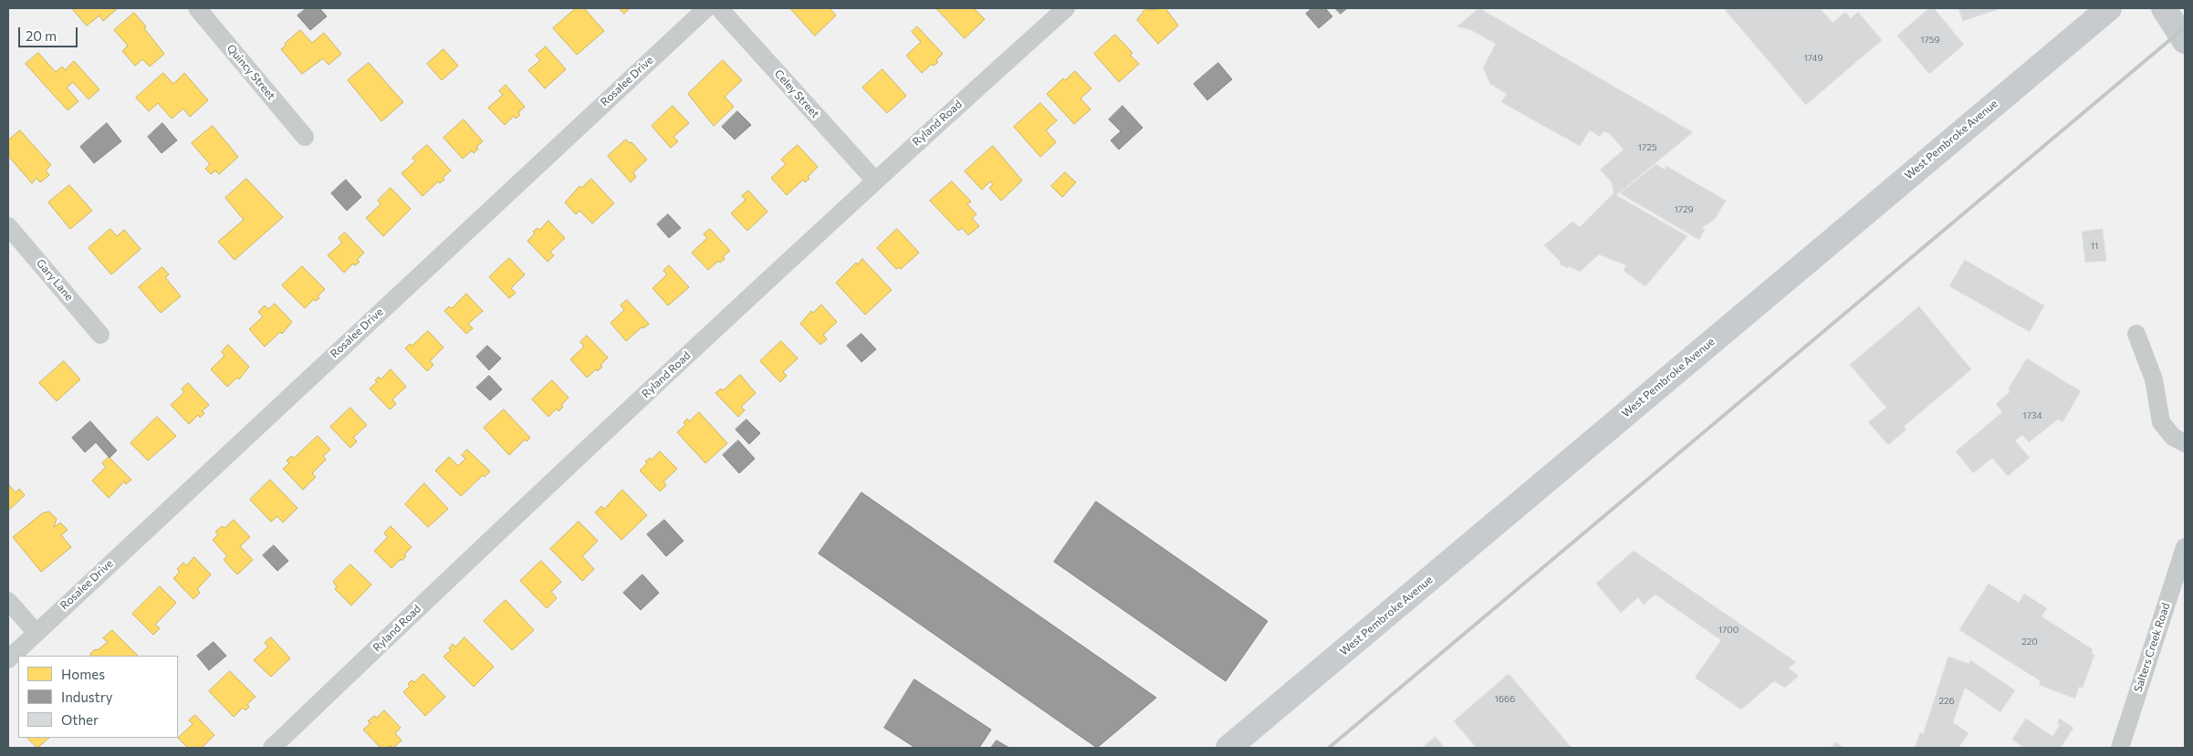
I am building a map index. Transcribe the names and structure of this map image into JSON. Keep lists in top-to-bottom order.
{
  "streets": {
    "main road": ["West Pembroke Avenue"],
    "street": [
      "Quincy Street",
      "Rosalee Drive",
      "Celey Street",
      "Ryland Road",
      "Gary Lane",
      "Salters Creek Road"
    ]
  },
  "crossings": [
    ["Celey Street", "Ryland Road"]
  ],
  "house_numbers": [
    "1759",
    "1749",
    "1725",
    "1729",
    "11",
    "1734",
    "1700",
    "220",
    "1666",
    "226"
  ],
  "legend": ["Homes", "Industry", "Other"],
  "scale_bar": "20 m"
}
